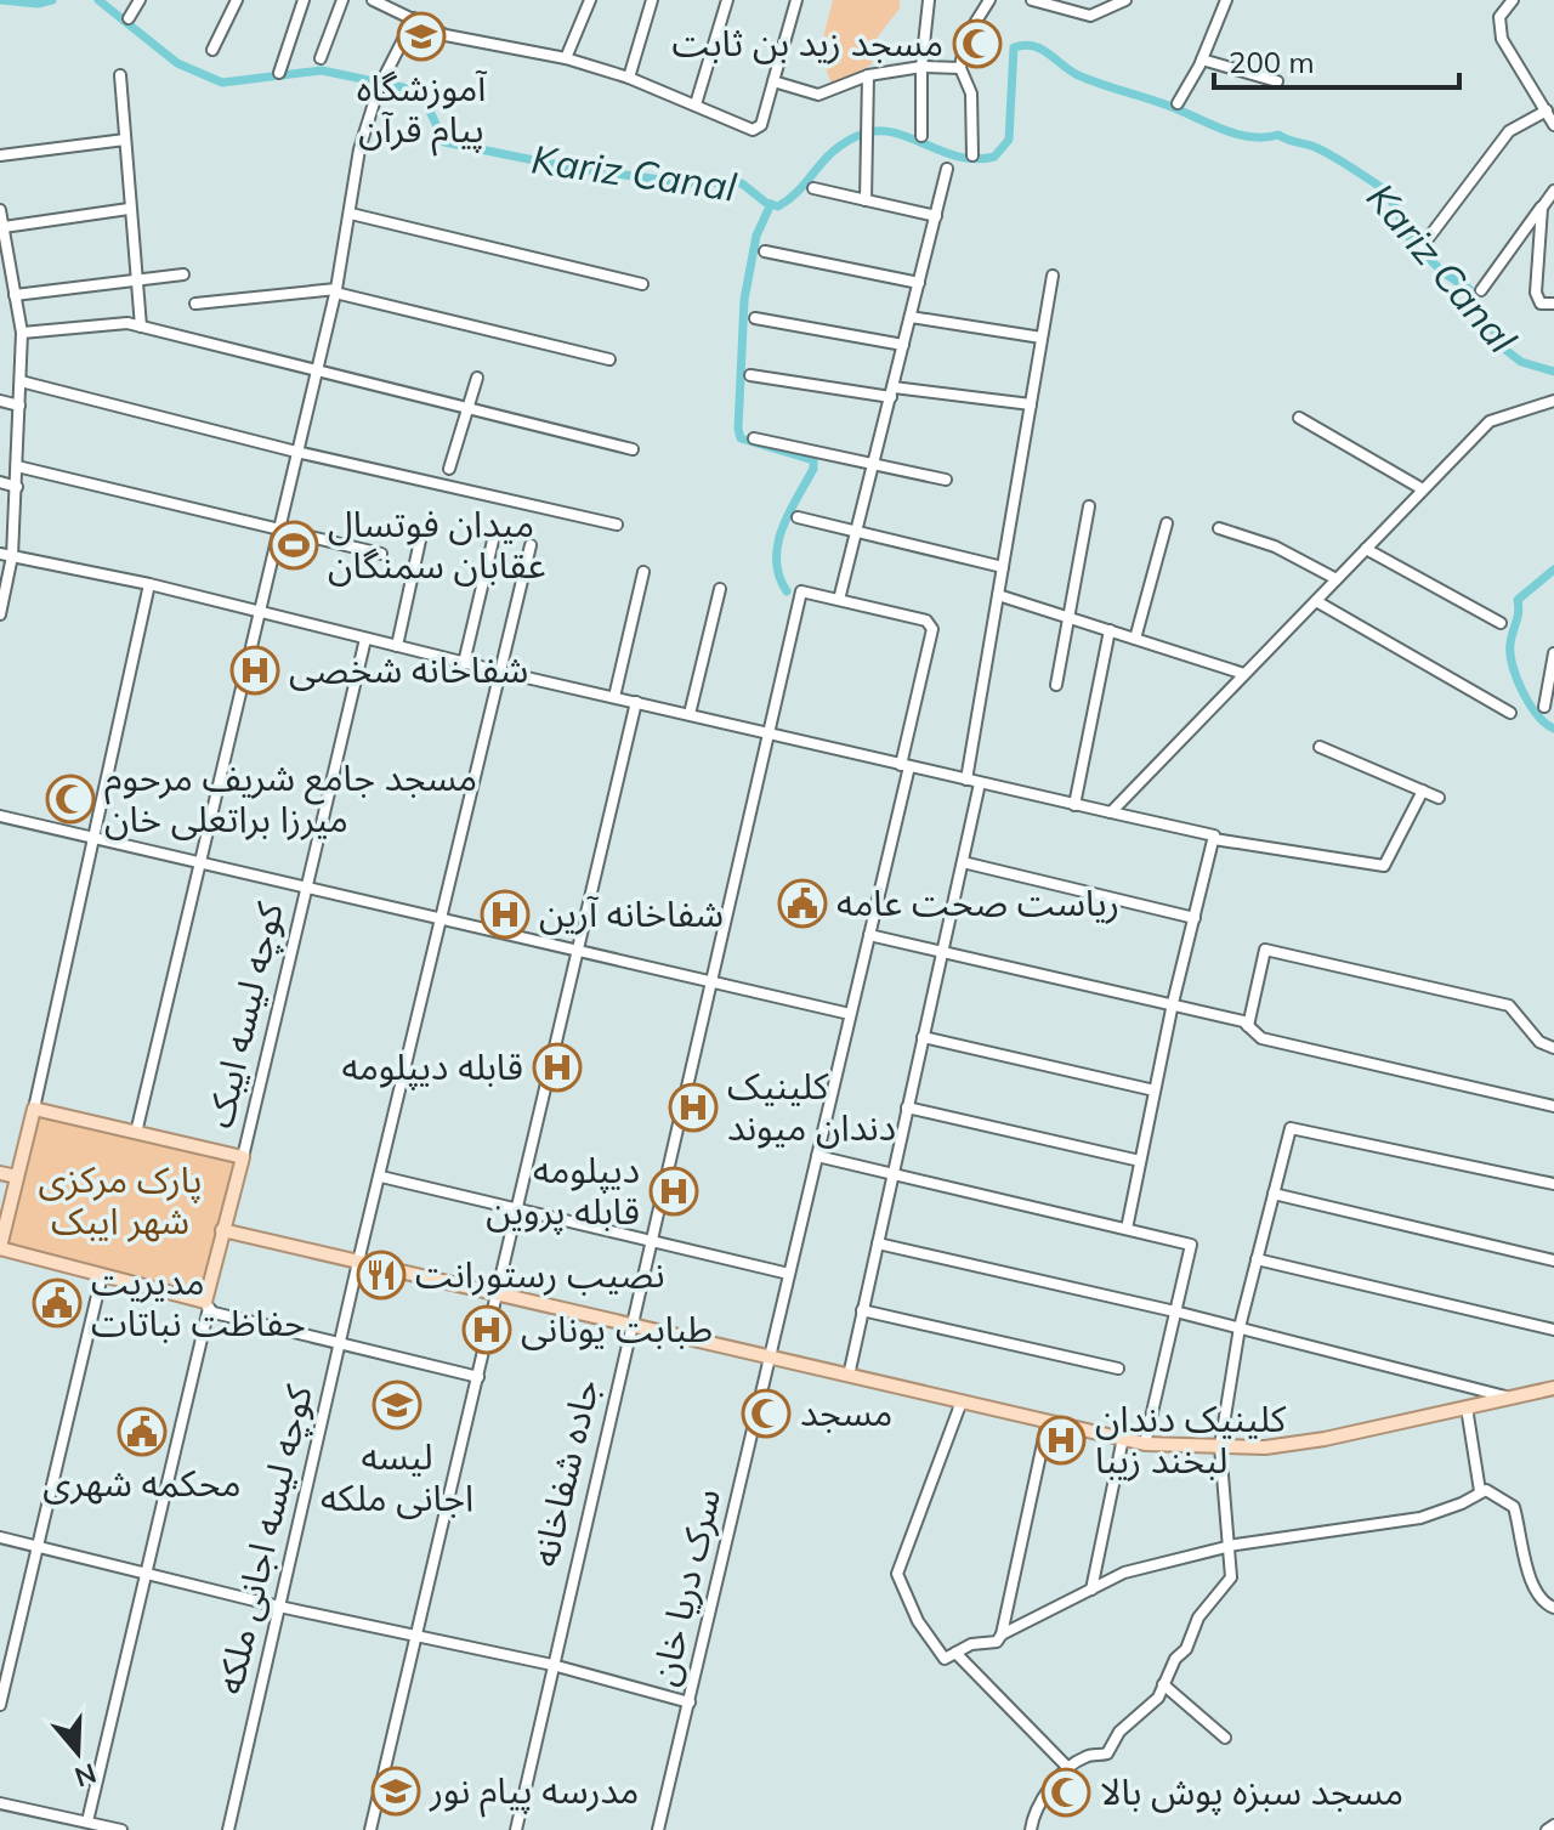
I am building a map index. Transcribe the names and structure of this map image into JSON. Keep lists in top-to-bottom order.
{
  "streets": {
    "street": [
      "کوچه لیسه ایبک",
      "جاده شفاخانه",
      "کوچه لیسه اجانی ملکه",
      "سرک دریا خان"
    ]
  },
  "crossings": [
    ["جاده شفاخانه", "سرک دریا خان"]
  ],
  "water": ["Kariz Canal"],
  "parks": ["پارک مرکزی شهر ایبک"],
  "places": {
    "school or university": ["آموزشگاه پیام قرآن", "لیسه اجانی ملکه", "مدرسه پیام نور"],
    "mosque": [
      "مسجد زید بن ثابت",
      "مسجد جامع شریف مرحوم میرزا براتعلی خان",
      "مسجد",
      "مسجد سبزه پوش بالا"
    ],
    "sports": ["میدان فوتسال عقابان سمنگان"],
    "hospital": [
      "شفاخانه شخصی",
      "شفاخانه آرین",
      "قابله دیپلومه",
      "کلینیک دندان میوند",
      "دیپلومه قابله پروین",
      "طبابت یونانی",
      "کلینیک دندان لبخند زیبا"
    ],
    "public building": ["ریاست صحت عامه", "مدیریت حفاظت نباتات", "محکمه شهری"],
    "restaurant": ["نصیب رستورانت"]
  },
  "scale_bar": "200 m",
  "north": "bottom"
}
